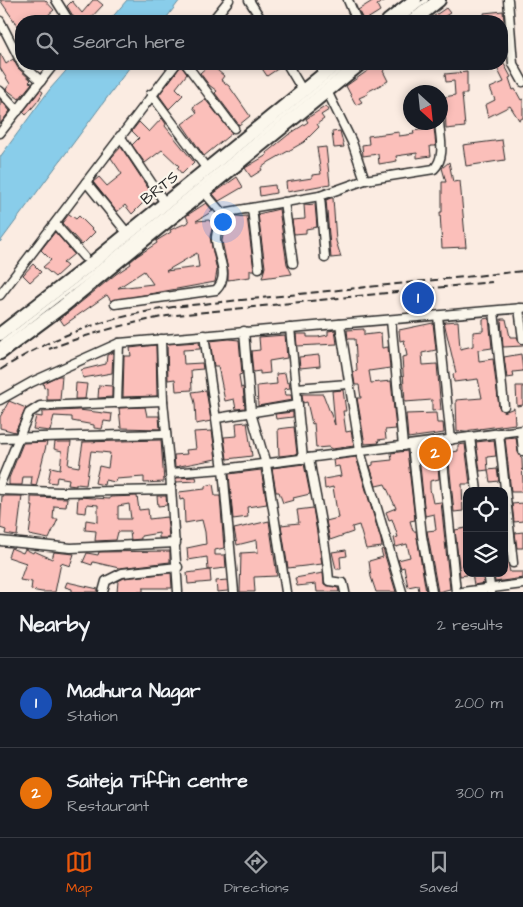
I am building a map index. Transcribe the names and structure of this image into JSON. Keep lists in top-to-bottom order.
{
  "streets": {
    "main road": ["BRTS"]
  },
  "north": "bottom right",
  "page": {
    "search": "Search here",
    "pins": ["1", "2"],
    "heading": ["Nearby", "2 results"],
    "list": [
      {
        "mark": "1",
        "name": "Madhura Nagar",
        "note": "Station",
        "value": "200 m"
      },
      {
        "mark": "2",
        "name": "Saiteja Tiffin centre",
        "note": "Restaurant",
        "value": "300 m"
      }
    ],
    "nav": ["Map", "Directions", "Saved"]
  }
}
